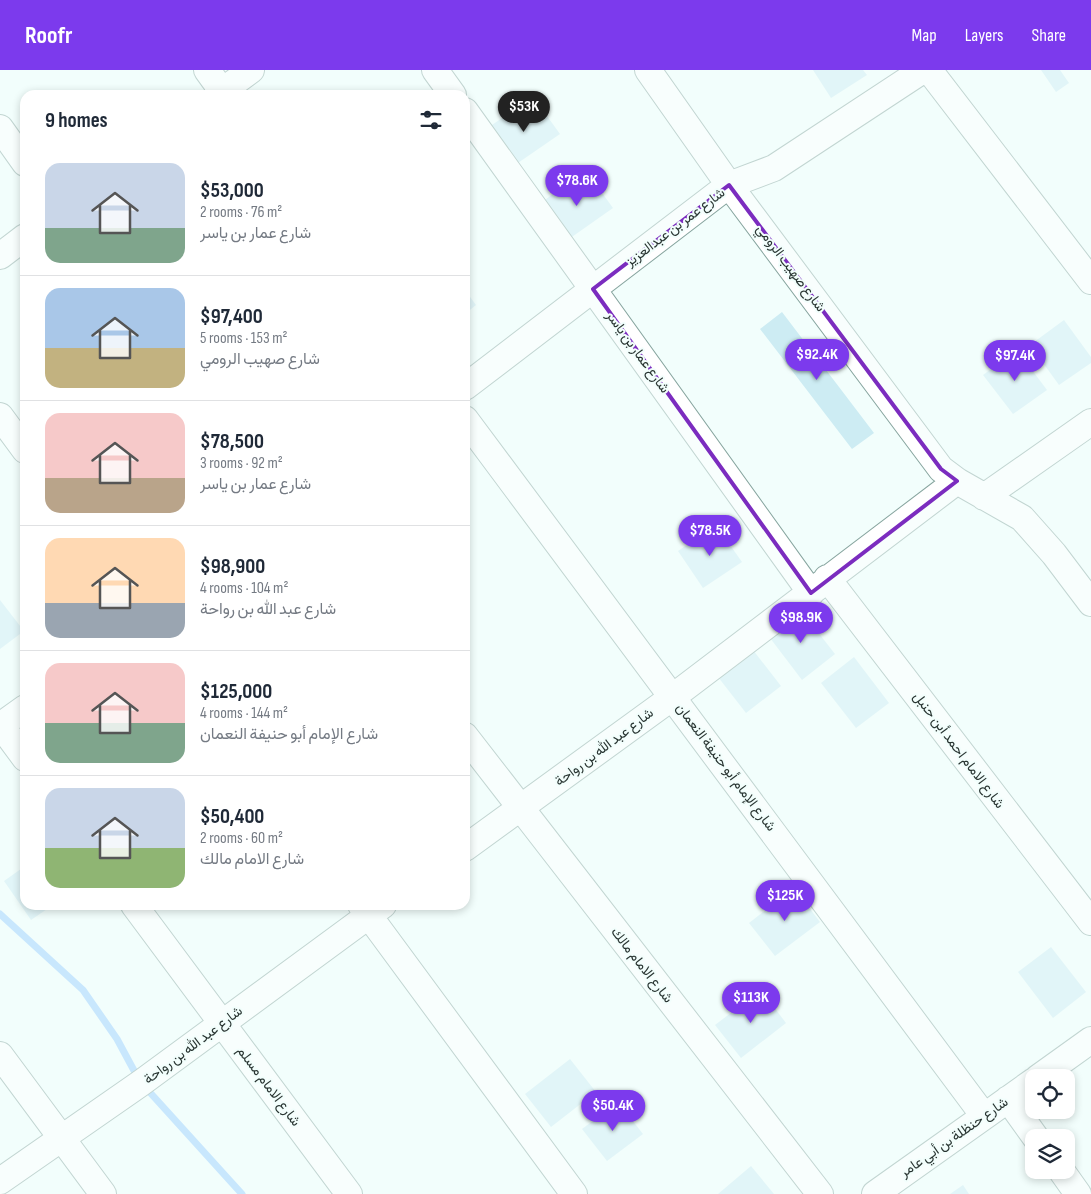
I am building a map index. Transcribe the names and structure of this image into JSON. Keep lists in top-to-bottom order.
{
  "streets": {
    "street": [
      "شارع عمر بن عبدالعزيز",
      "شارع صهيب الرومي",
      "شارع عمار بن ياسر",
      "شارع عبد الله بن رواحة",
      "شارع الامام احمد أبن حنبل",
      "شارع الإمام أبو حنيفة النعمان",
      "شارع الامام مالك",
      "شارع الامام مسلم",
      "شارع حنظلة بن أبي عامر"
    ]
  },
  "crossings": [
    ["شارع عمر بن عبدالعزيز", "شارع صهيب الرومي"],
    ["شارع عمر بن عبدالعزيز", "شارع عمار بن ياسر"],
    ["شارع صهيب الرومي", "شارع عبد الله بن رواحة"],
    ["شارع عمار بن ياسر", "شارع عبد الله بن رواحة"],
    ["شارع عمار بن ياسر", "شارع الامام احمد أبن حنبل"],
    ["شارع عبد الله بن رواحة", "شارع الامام احمد أبن حنبل"],
    ["شارع عبد الله بن رواحة", "شارع الإمام أبو حنيفة النعمان"],
    ["شارع عبد الله بن رواحة", "شارع الامام مالك"],
    ["شارع عبد الله بن رواحة", "شارع الامام مسلم"],
    ["شارع الإمام أبو حنيفة النعمان", "شارع حنظلة بن أبي عامر"]
  ],
  "page": {
    "header": "Roofr",
    "nav": ["Map", "Layers", "Share"],
    "heading": "9 homes",
    "price": [
      "$53K",
      "$78.6K",
      "$92.4K",
      "$97.4K",
      "$78.5K",
      "$98.9K",
      "$125K",
      "$113K",
      "$50.4K"
    ],
    "list": [
      {
        "name": "$53,000",
        "note": "2 rooms · 76 m² · شارع عمار بن ياسر"
      },
      {
        "name": "$97,400",
        "note": "5 rooms · 153 m² · شارع صهيب الرومي"
      },
      {
        "name": "$78,500",
        "note": "3 rooms · 92 m² · شارع عمار بن ياسر"
      },
      {
        "name": "$98,900",
        "note": "4 rooms · 104 m² · شارع عبد الله بن رواحة"
      },
      {
        "name": "$125,000",
        "note": "4 rooms · 144 m² · شارع الإمام أبو حنيفة النعمان"
      },
      {
        "name": "$50,400",
        "note": "2 rooms · 60 m² · شارع الامام مالك"
      }
    ]
  }
}
